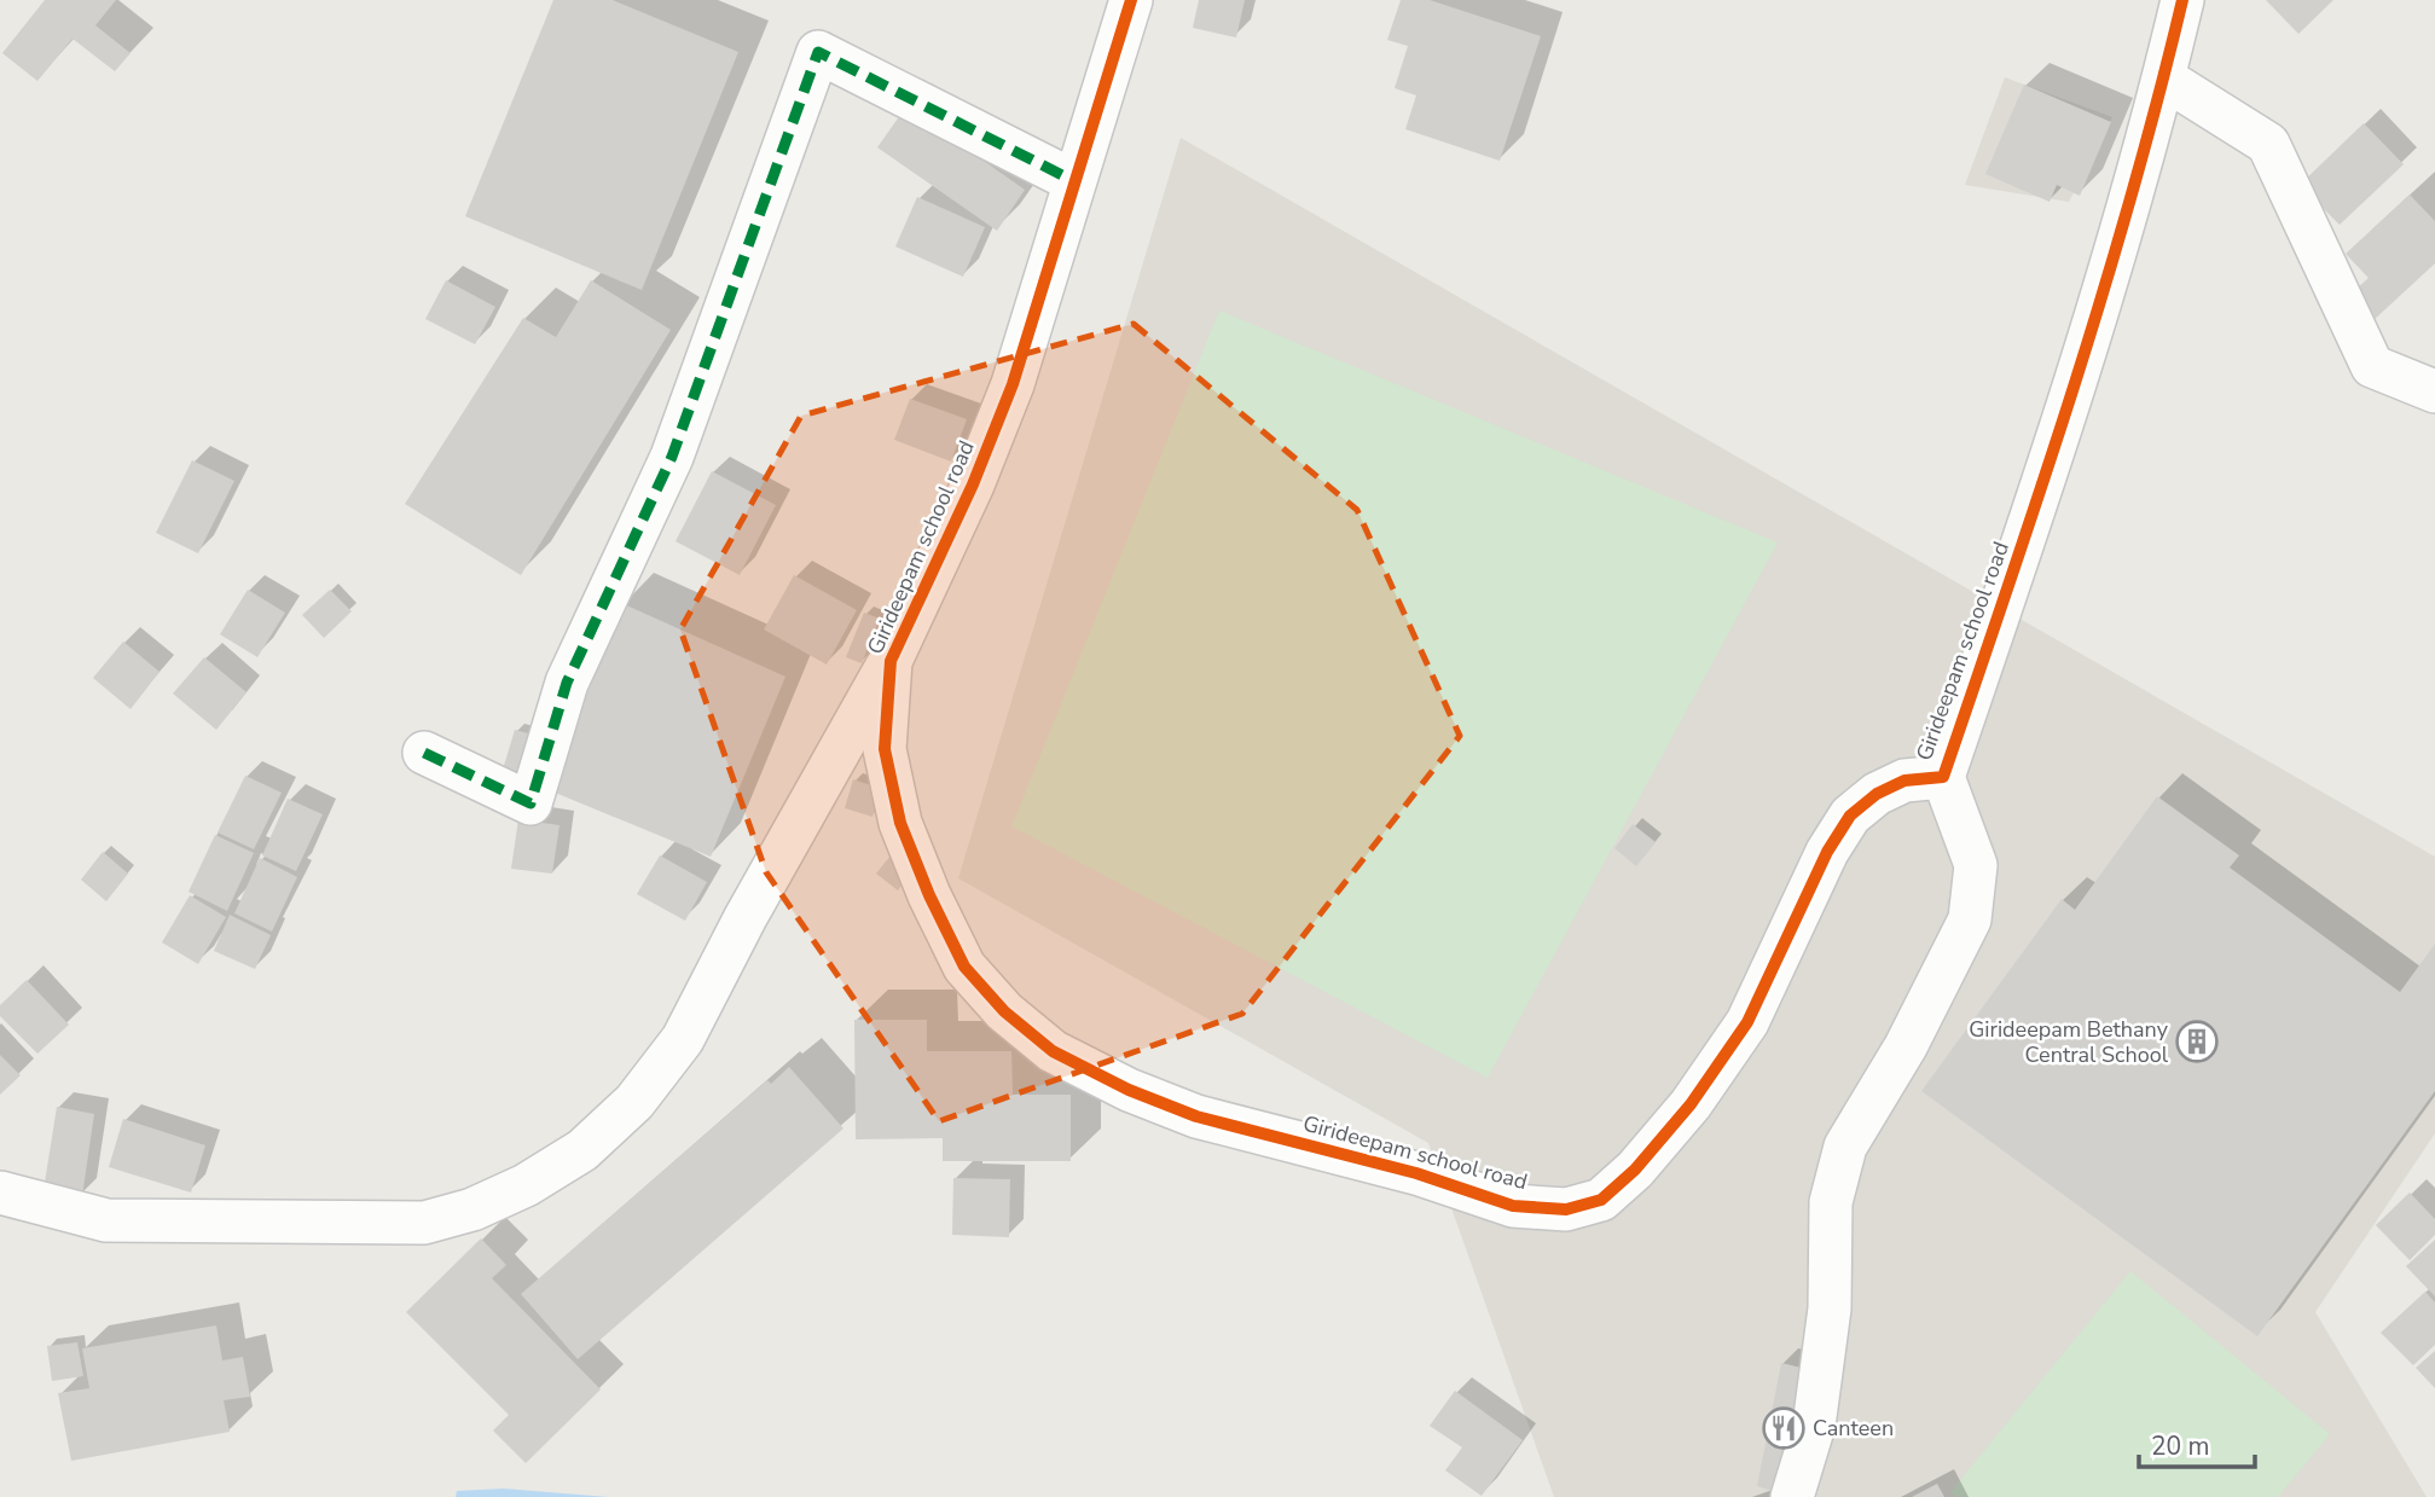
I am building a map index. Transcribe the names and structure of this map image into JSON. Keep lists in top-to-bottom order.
{
  "streets": {
    "street": ["Girideepam school road"]
  },
  "places": {
    "building": ["Girideepam Bethany Central School"],
    "restaurant": ["Canteen"]
  },
  "scale_bar": "20 m"
}
